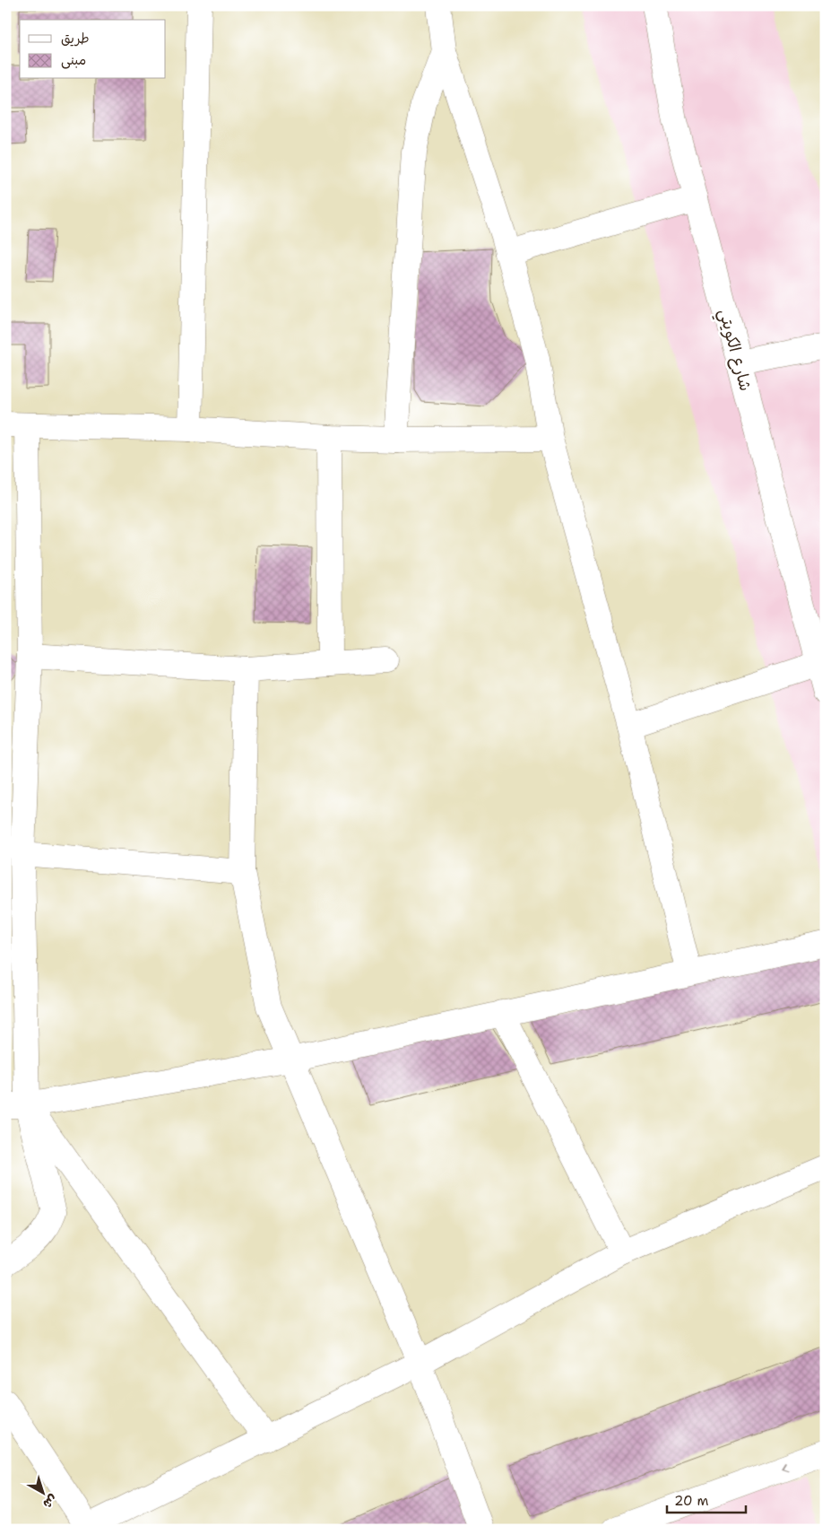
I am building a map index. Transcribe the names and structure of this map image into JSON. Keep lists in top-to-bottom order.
{
  "streets": {
    "street": ["شارع الكويتي"]
  },
  "legend": ["طريق", "مبنى"],
  "scale_bar": "20 m",
  "north": "bottom right"
}
